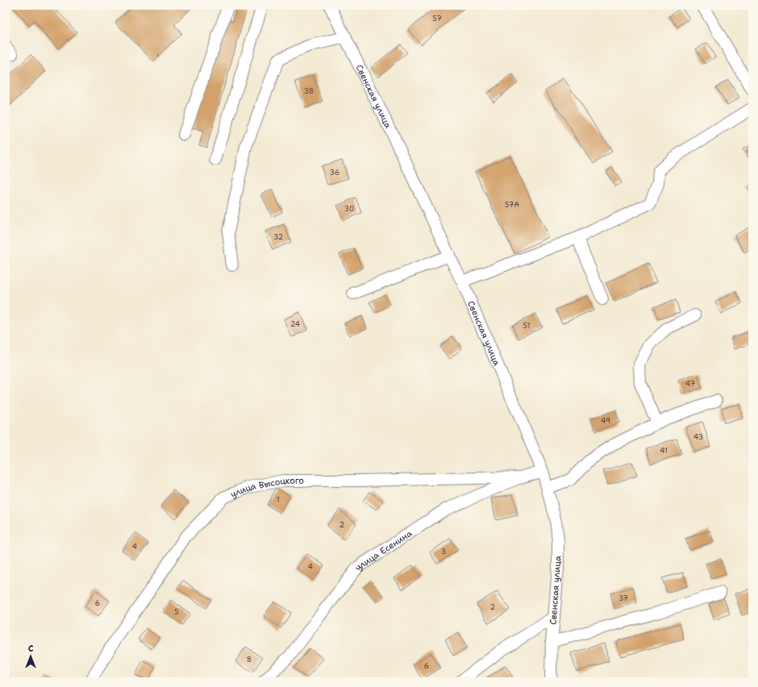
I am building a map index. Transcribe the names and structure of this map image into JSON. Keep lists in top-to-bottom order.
{
  "streets": {
    "street": ["Свенская улица", "улица Высоцкого", "улица Есенина"]
  },
  "crossings": [
    ["Свенская улица", "улица Есенина"],
    ["улица Высоцкого", "улица Есенина"]
  ],
  "house_numbers": [
    "57",
    "38",
    "36",
    "57А",
    "30",
    "32",
    "24",
    "51",
    "47",
    "49",
    "43",
    "41",
    "1",
    "2",
    "4",
    "3",
    "4",
    "37",
    "6",
    "2",
    "5",
    "8",
    "6"
  ],
  "north": "top"
}
